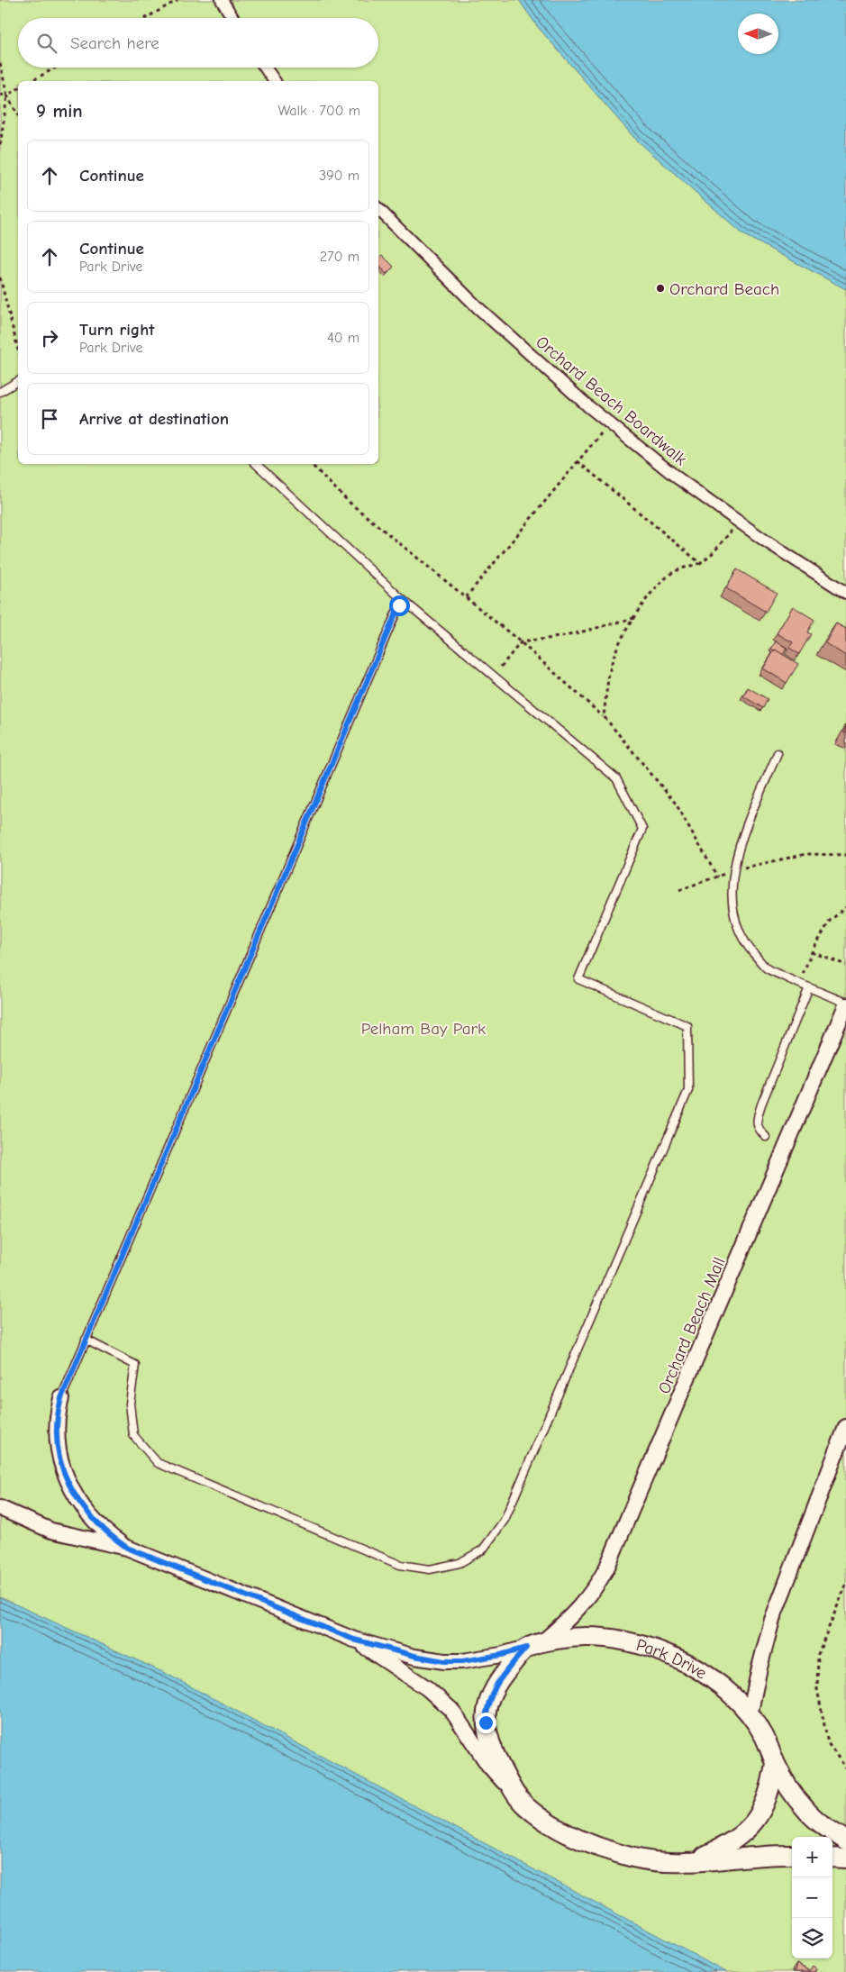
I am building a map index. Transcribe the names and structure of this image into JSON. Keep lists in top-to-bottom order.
{
  "streets": {
    "street": ["Orchard Beach Boardwalk", "Orchard Beach Mall", "Park Drive"]
  },
  "crossings": [
    ["Orchard Beach Mall", "Park Drive"]
  ],
  "parks": ["Pelham Bay Park"],
  "places": ["Orchard Beach"],
  "north": "left",
  "page": {
    "search": "Search here",
    "heading": ["9 min", "Walk · 700 m"],
    "list": [
      ["Continue", "390 m"],
      ["Continue", "Park Drive", "270 m"],
      ["Turn right", "Park Drive", "40 m"],
      "Arrive at destination"
    ],
    "map_buttons": ["+", "−"]
  }
}
